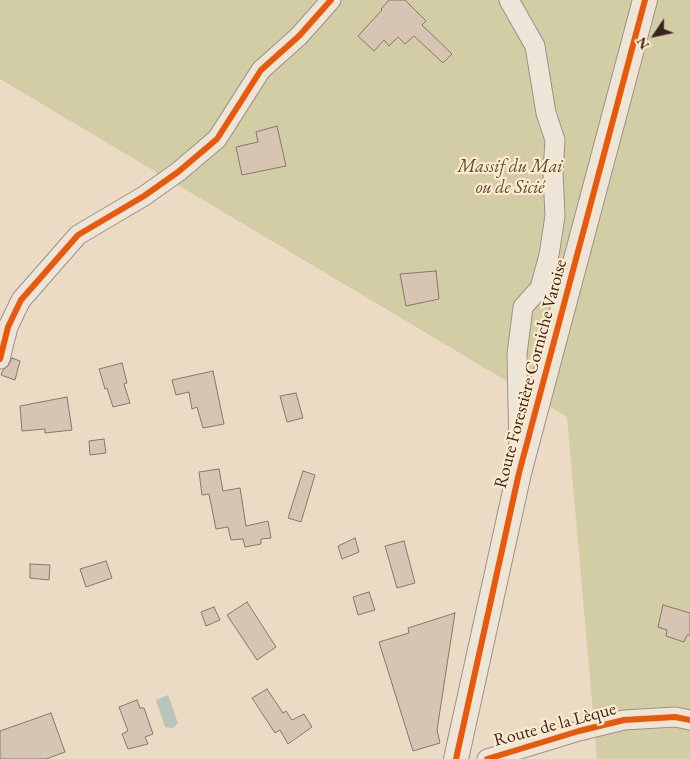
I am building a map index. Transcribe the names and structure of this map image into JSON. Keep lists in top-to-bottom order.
{
  "streets": {
    "street": ["Route Forestière Corniche Varoise", "Route de la Lèque"]
  },
  "parks": ["Massif du Mai ou de Sicié"],
  "north": "bottom left"
}
